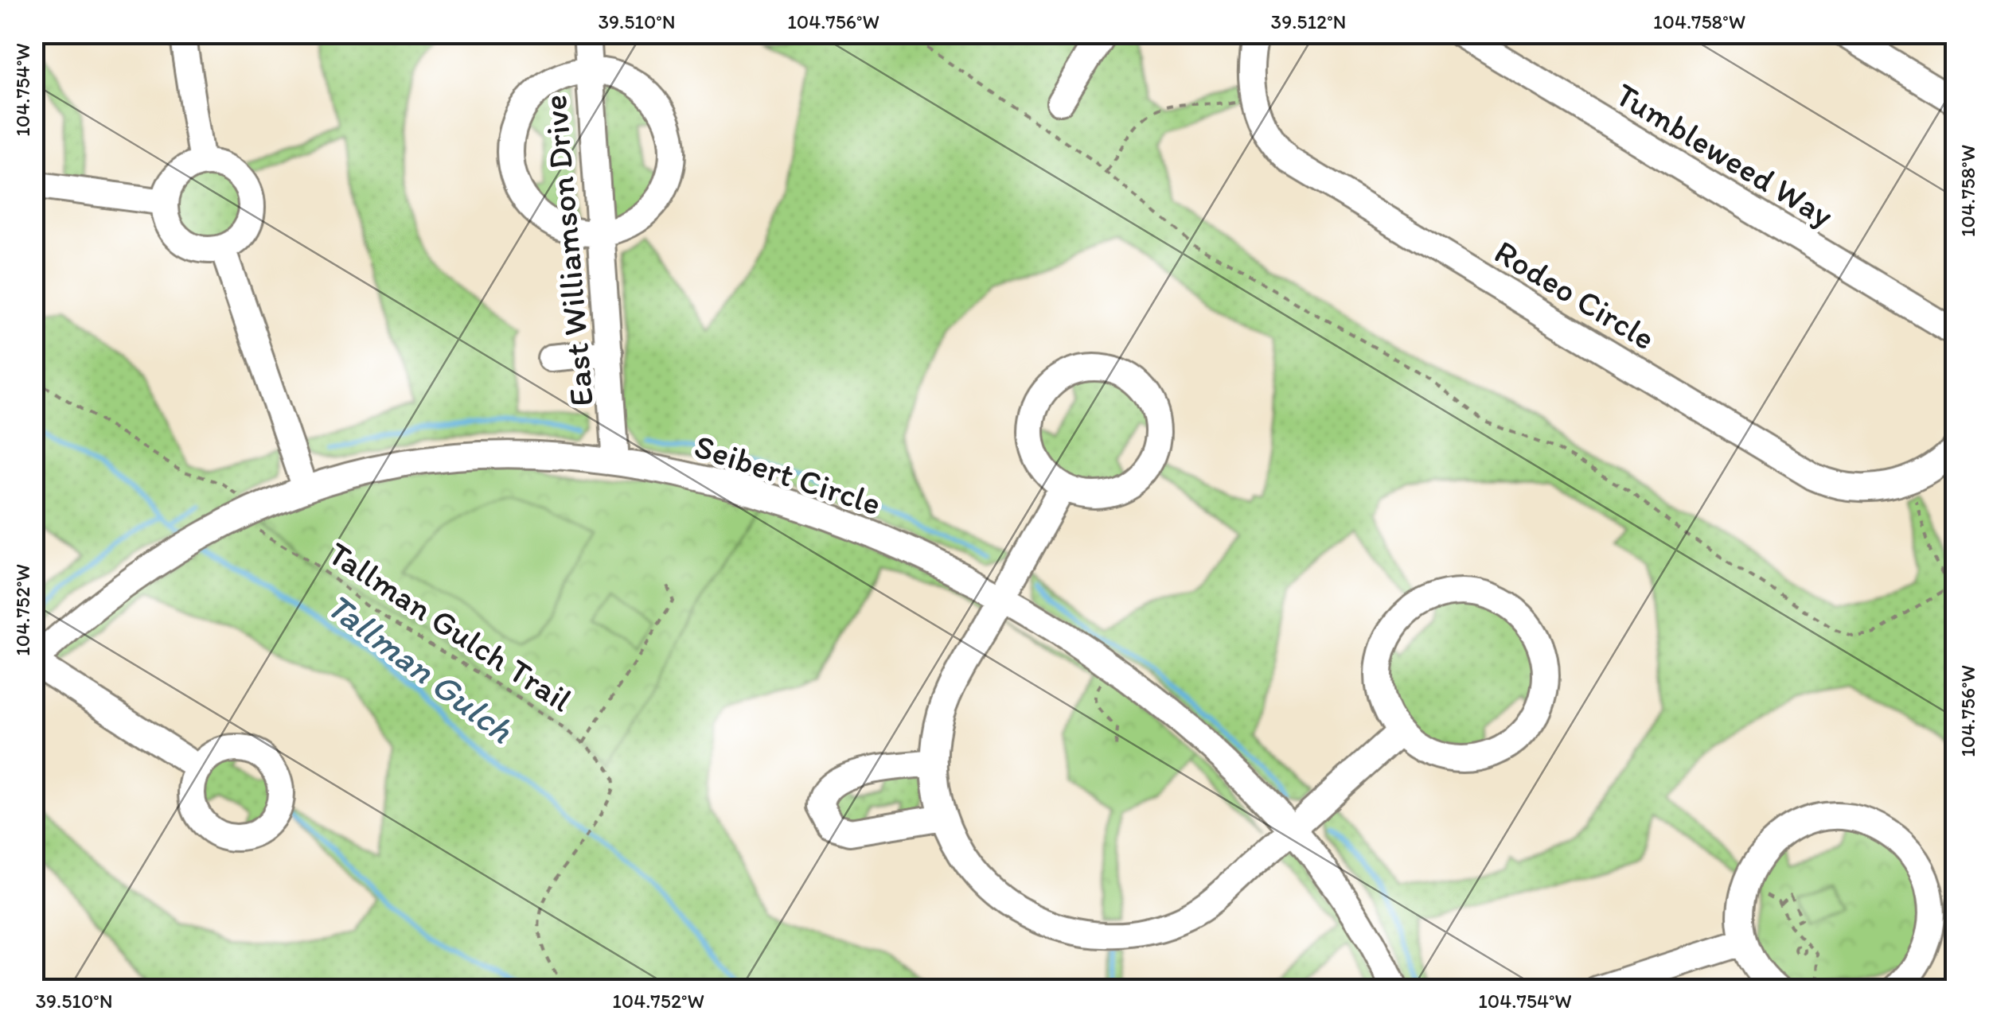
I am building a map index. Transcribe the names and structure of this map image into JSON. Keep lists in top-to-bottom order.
{
  "streets": {
    "street": [
      "Tumbleweed Way",
      "East Williamson Drive",
      "Rodeo Circle",
      "Seibert Circle"
    ],
    "path": ["Tallman Gulch Trail"]
  },
  "crossings": [
    ["East Williamson Drive", "Seibert Circle"]
  ],
  "water": ["Tallman Gulch"],
  "coordinates": [
    "39.510°N",
    "104.756°W",
    "39.512°N",
    "104.758°W",
    "104.754°W",
    "104.752°W"
  ]
}
